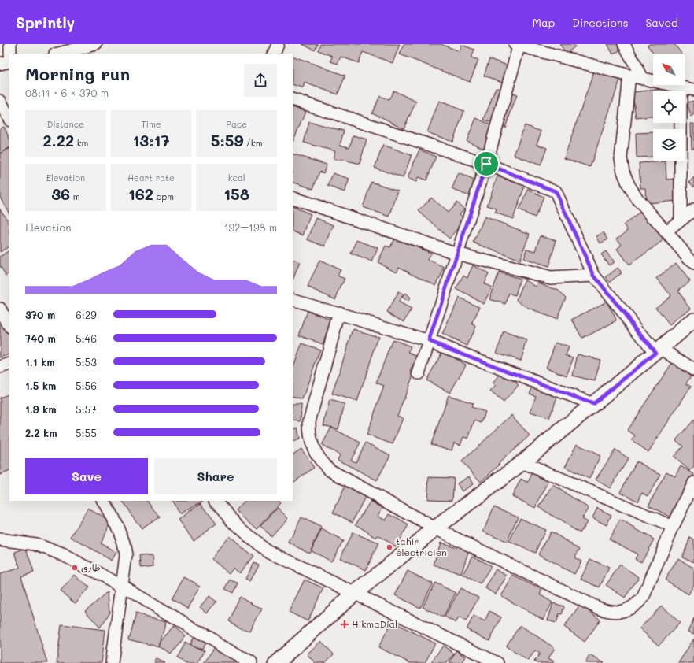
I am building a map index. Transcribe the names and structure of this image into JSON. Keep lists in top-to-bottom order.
{
  "places": {
    "other": ["tahir électricien", "طارق"],
    "health": ["HikmaDial"]
  },
  "north": "top left",
  "page": {
    "header": "Sprintly",
    "nav": ["Map", "Directions", "Saved"],
    "heading": ["Morning run", "08:11 · 6 × 370 m"],
    "stats": [
      ["Distance", "2.22 km"],
      ["Time", "13:17"],
      ["Pace", "5:59 /km"],
      ["Elevation", "36 m"],
      ["Heart rate", "162 bpm"],
      ["kcal", "158"]
    ],
    "chart": ["Elevation", "192–198 m"],
    "list": [
      {
        "name": "370 m",
        "note": "6:29"
      },
      {
        "name": "740 m",
        "note": "5:46"
      },
      {
        "name": "1.1 km",
        "note": "5:53"
      },
      {
        "name": "1.5 km",
        "note": "5:56"
      },
      {
        "name": "1.9 km",
        "note": "5:57"
      },
      {
        "name": "2.2 km",
        "note": "5:55"
      }
    ],
    "buttons": ["Save", "Share"]
  }
}
